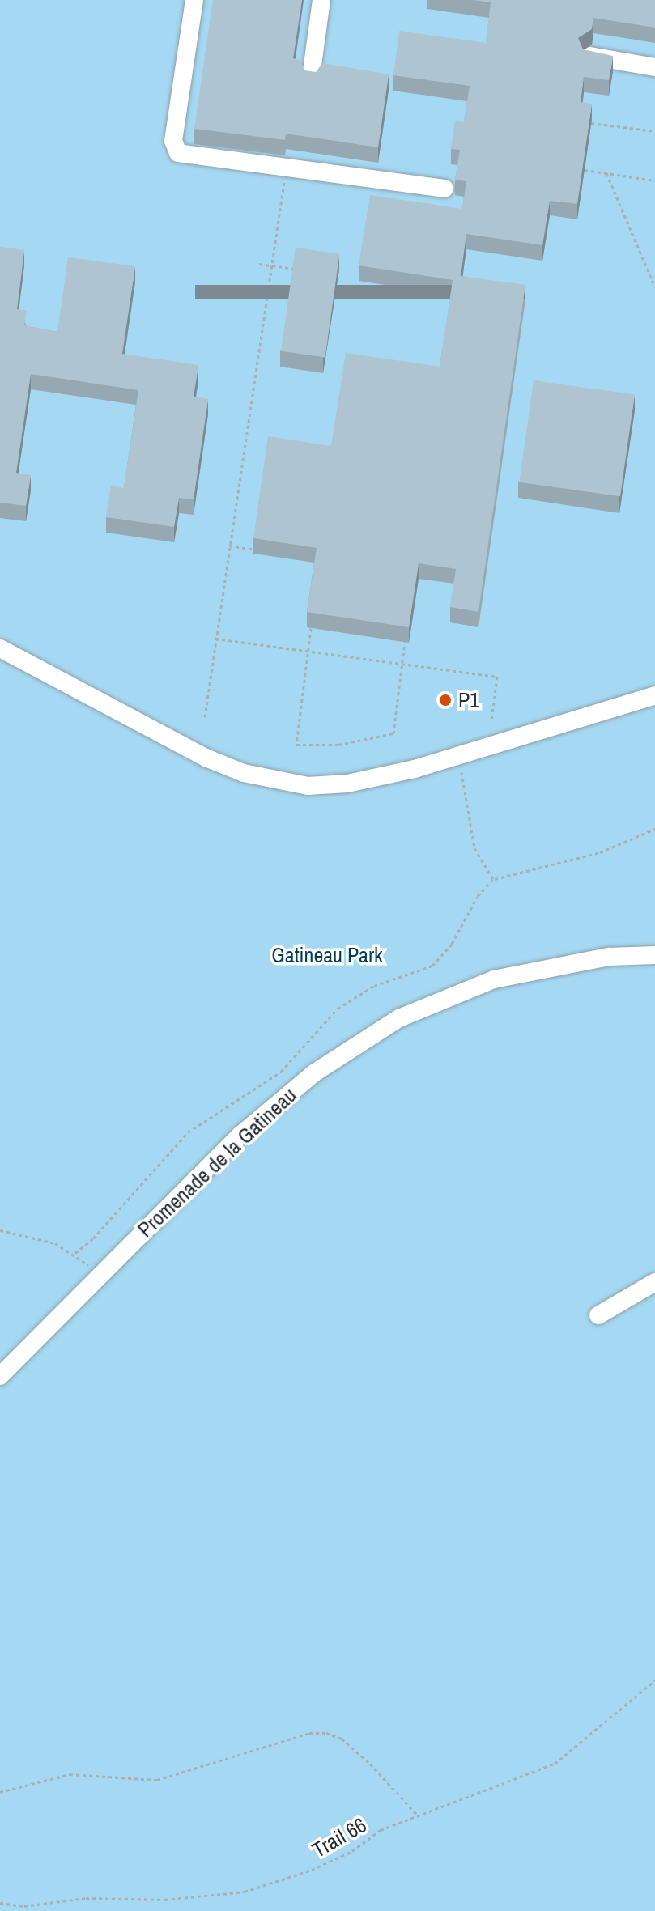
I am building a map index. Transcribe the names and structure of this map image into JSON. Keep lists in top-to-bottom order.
{
  "streets": {
    "street": ["Promenade de la Gatineau"],
    "path": ["Trail 66"]
  },
  "parks": ["Gatineau Park"],
  "places": ["P1"]
}
